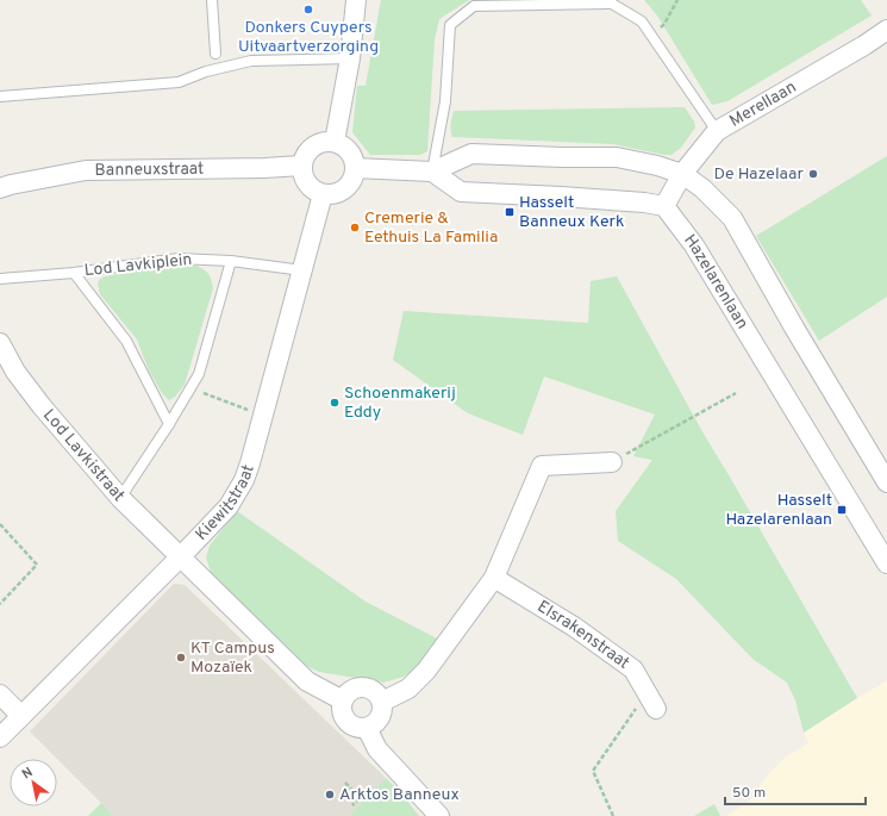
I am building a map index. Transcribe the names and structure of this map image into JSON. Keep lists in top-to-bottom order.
{
  "streets": {
    "street": [
      "Merellaan",
      "Banneuxstraat",
      "Hazelarenlaan",
      "Lod Lavkistraat",
      "Kiewitstraat",
      "Elsrakenstraat"
    ],
    "lane": ["Lod Lavkiplein"]
  },
  "crossings": [
    ["Merellaan", "Hazelarenlaan"],
    ["Banneuxstraat", "Kiewitstraat"],
    ["Lod Lavkiplein", "Kiewitstraat"],
    ["Lod Lavkistraat", "Kiewitstraat"]
  ],
  "places": {
    "other": [
      "Donkers Cuypers Uitvaartverzorging",
      "De Hazelaar",
      "Cremerie & Eethuis La Familia",
      "Schoenmakerij Eddy",
      "KT Campus Mozaïek",
      "Arktos Banneux"
    ],
    "transit": ["Hasselt Banneux Kerk", "Hasselt Hazelarenlaan"]
  },
  "scale_bar": "50 m",
  "north": "top left"
}
